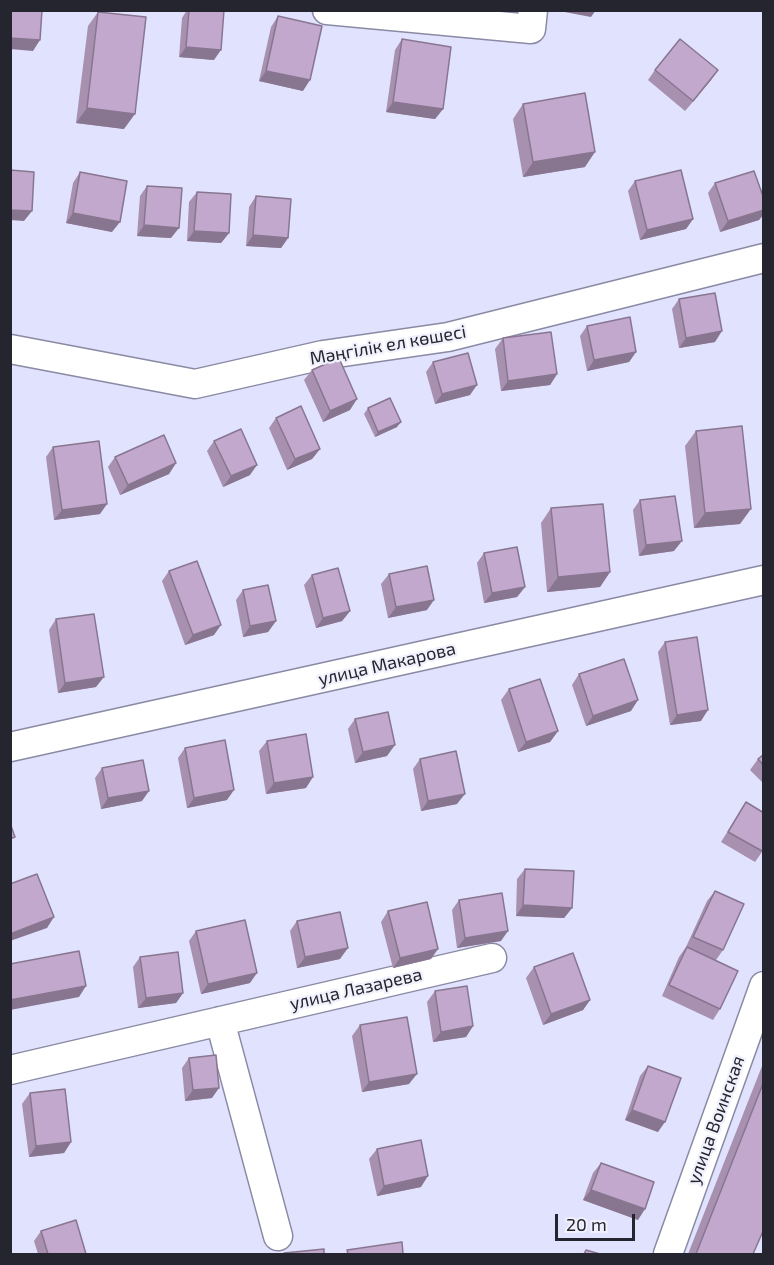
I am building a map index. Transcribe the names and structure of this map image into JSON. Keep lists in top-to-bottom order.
{
  "streets": {
    "street": [
      "Мәңгілік ел көшесі",
      "улица Макарова",
      "улица Лазарева",
      "улица Воинская"
    ]
  },
  "scale_bar": "20 m"
}
